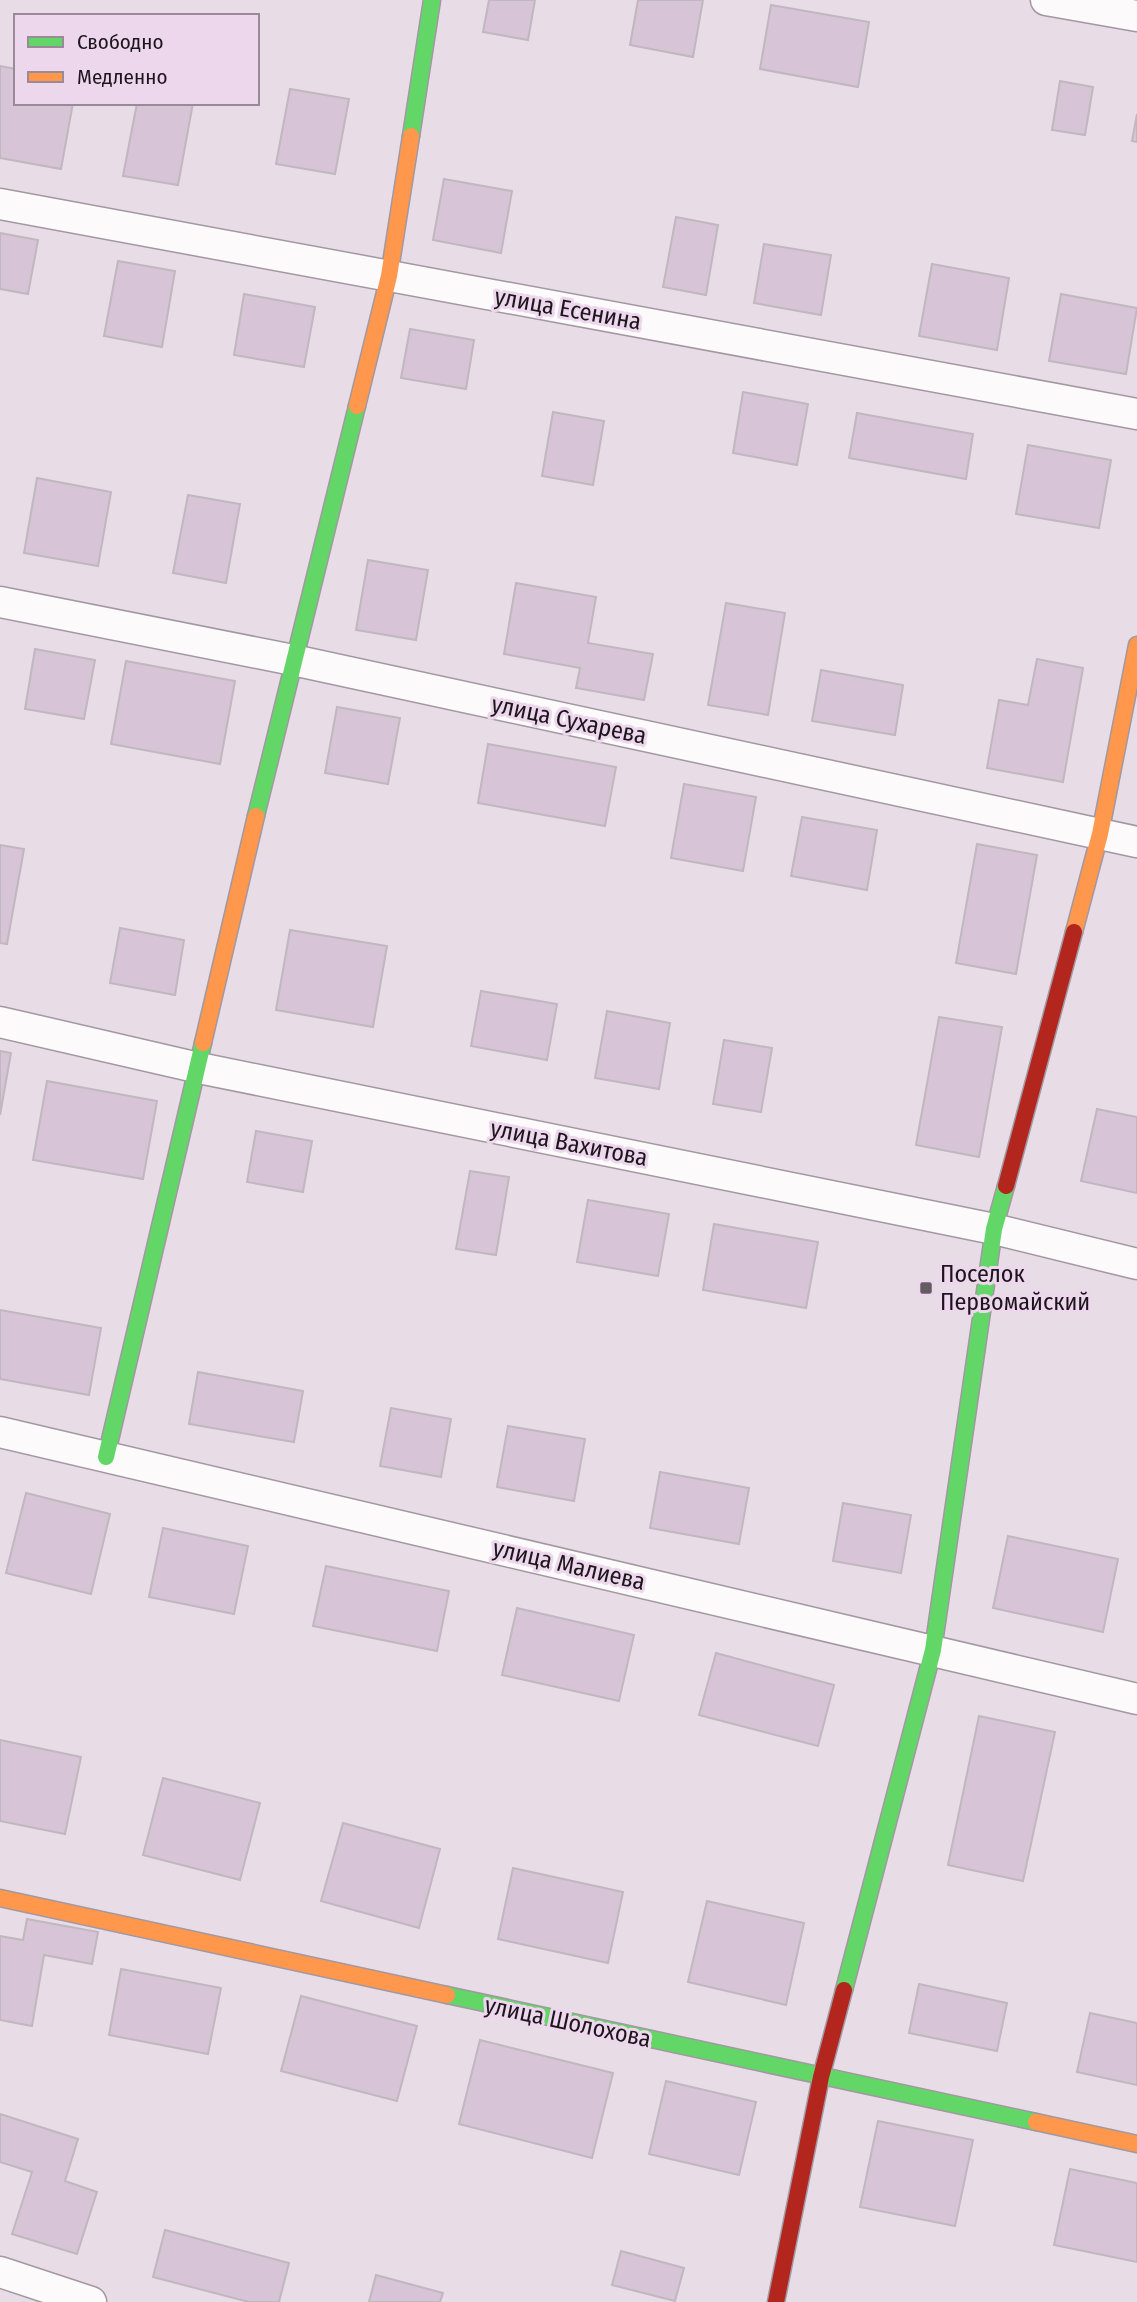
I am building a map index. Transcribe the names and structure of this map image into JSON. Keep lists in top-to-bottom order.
{
  "streets": {
    "street": [
      "улица Есенина",
      "улица Сухарева",
      "улица Вахитова",
      "улица Малиева",
      "улица Шолохова"
    ]
  },
  "places": {
    "transit": ["Поселок Первомайский"]
  },
  "legend": ["Свободно", "Медленно"]
}
